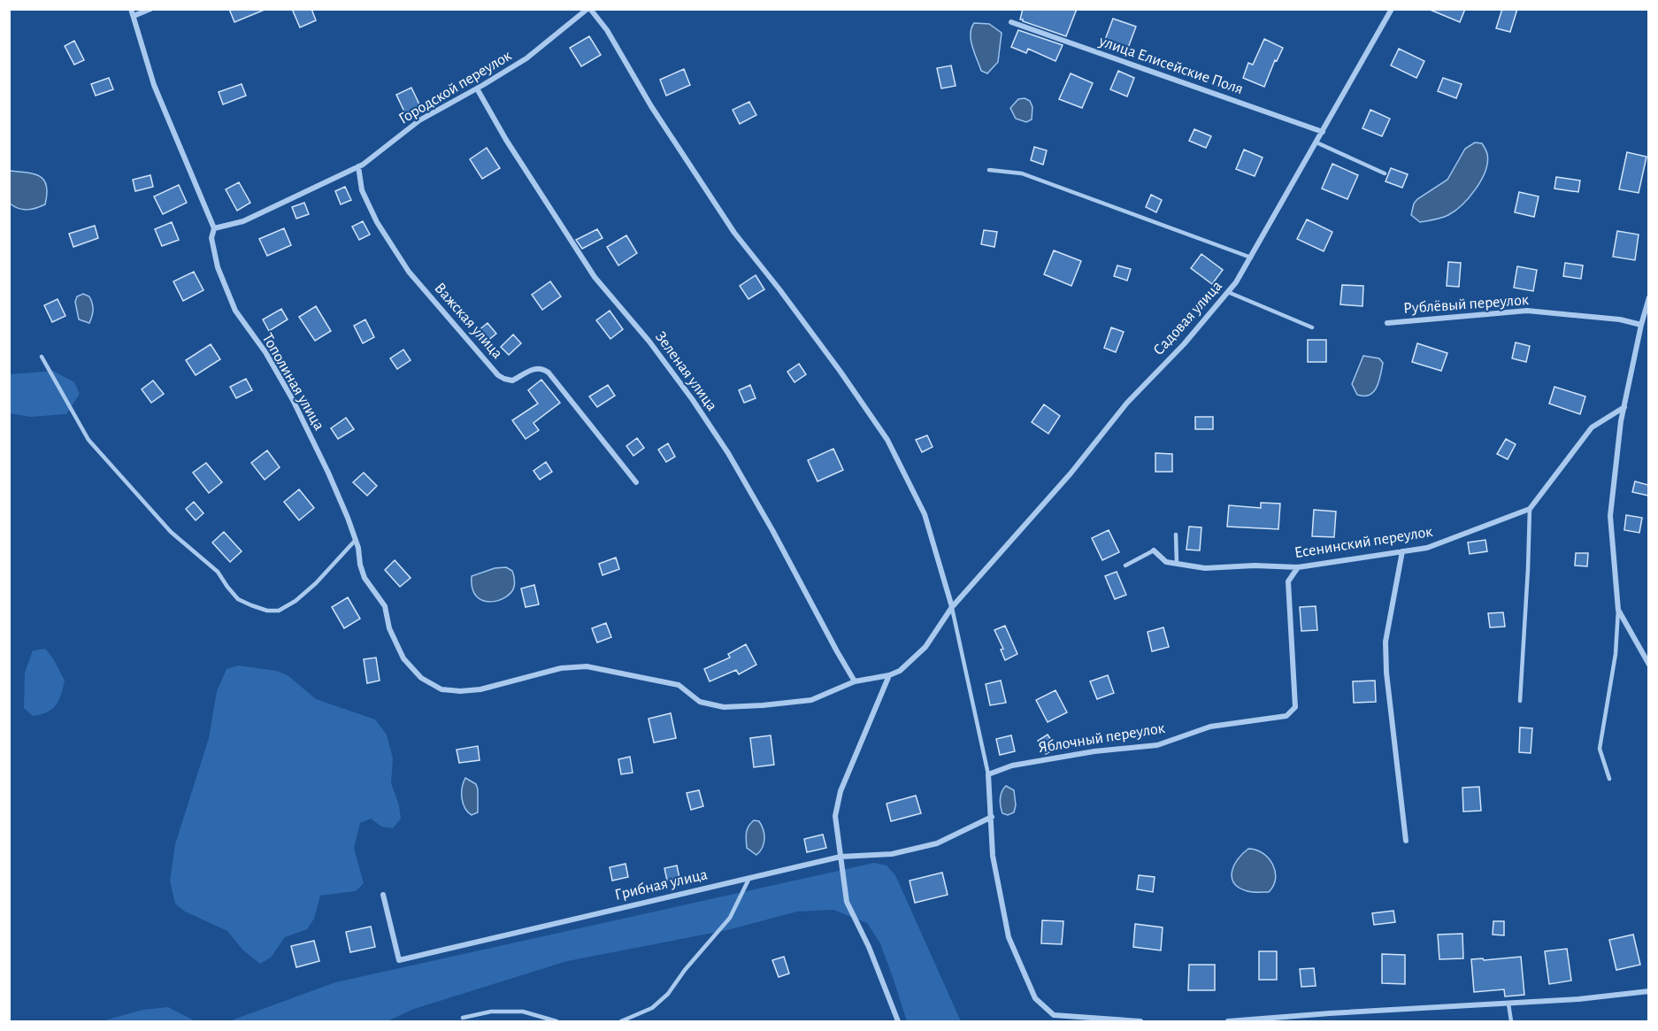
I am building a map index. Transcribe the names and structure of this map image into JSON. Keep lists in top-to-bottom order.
{
  "streets": {
    "street": [
      "улица Елисейские Поля",
      "Городской переулок",
      "Рублёвый переулок",
      "Садовая улица",
      "Важская улица",
      "Зеленая улица",
      "Тополиная улица",
      "Есенинский переулок",
      "Яблочный переулок",
      "Грибная улица"
    ]
  },
  "crossings": [
    ["улица Елисейские Поля", "Садовая улица"],
    ["Городской переулок", "Важская улица"],
    ["Городской переулок", "Зеленая улица"],
    ["Городской переулок", "Тополиная улица"],
    ["Садовая улица", "Тополиная улица"],
    ["Зеленая улица", "Тополиная улица"],
    ["Есенинский переулок", "Яблочный переулок"]
  ]
}
